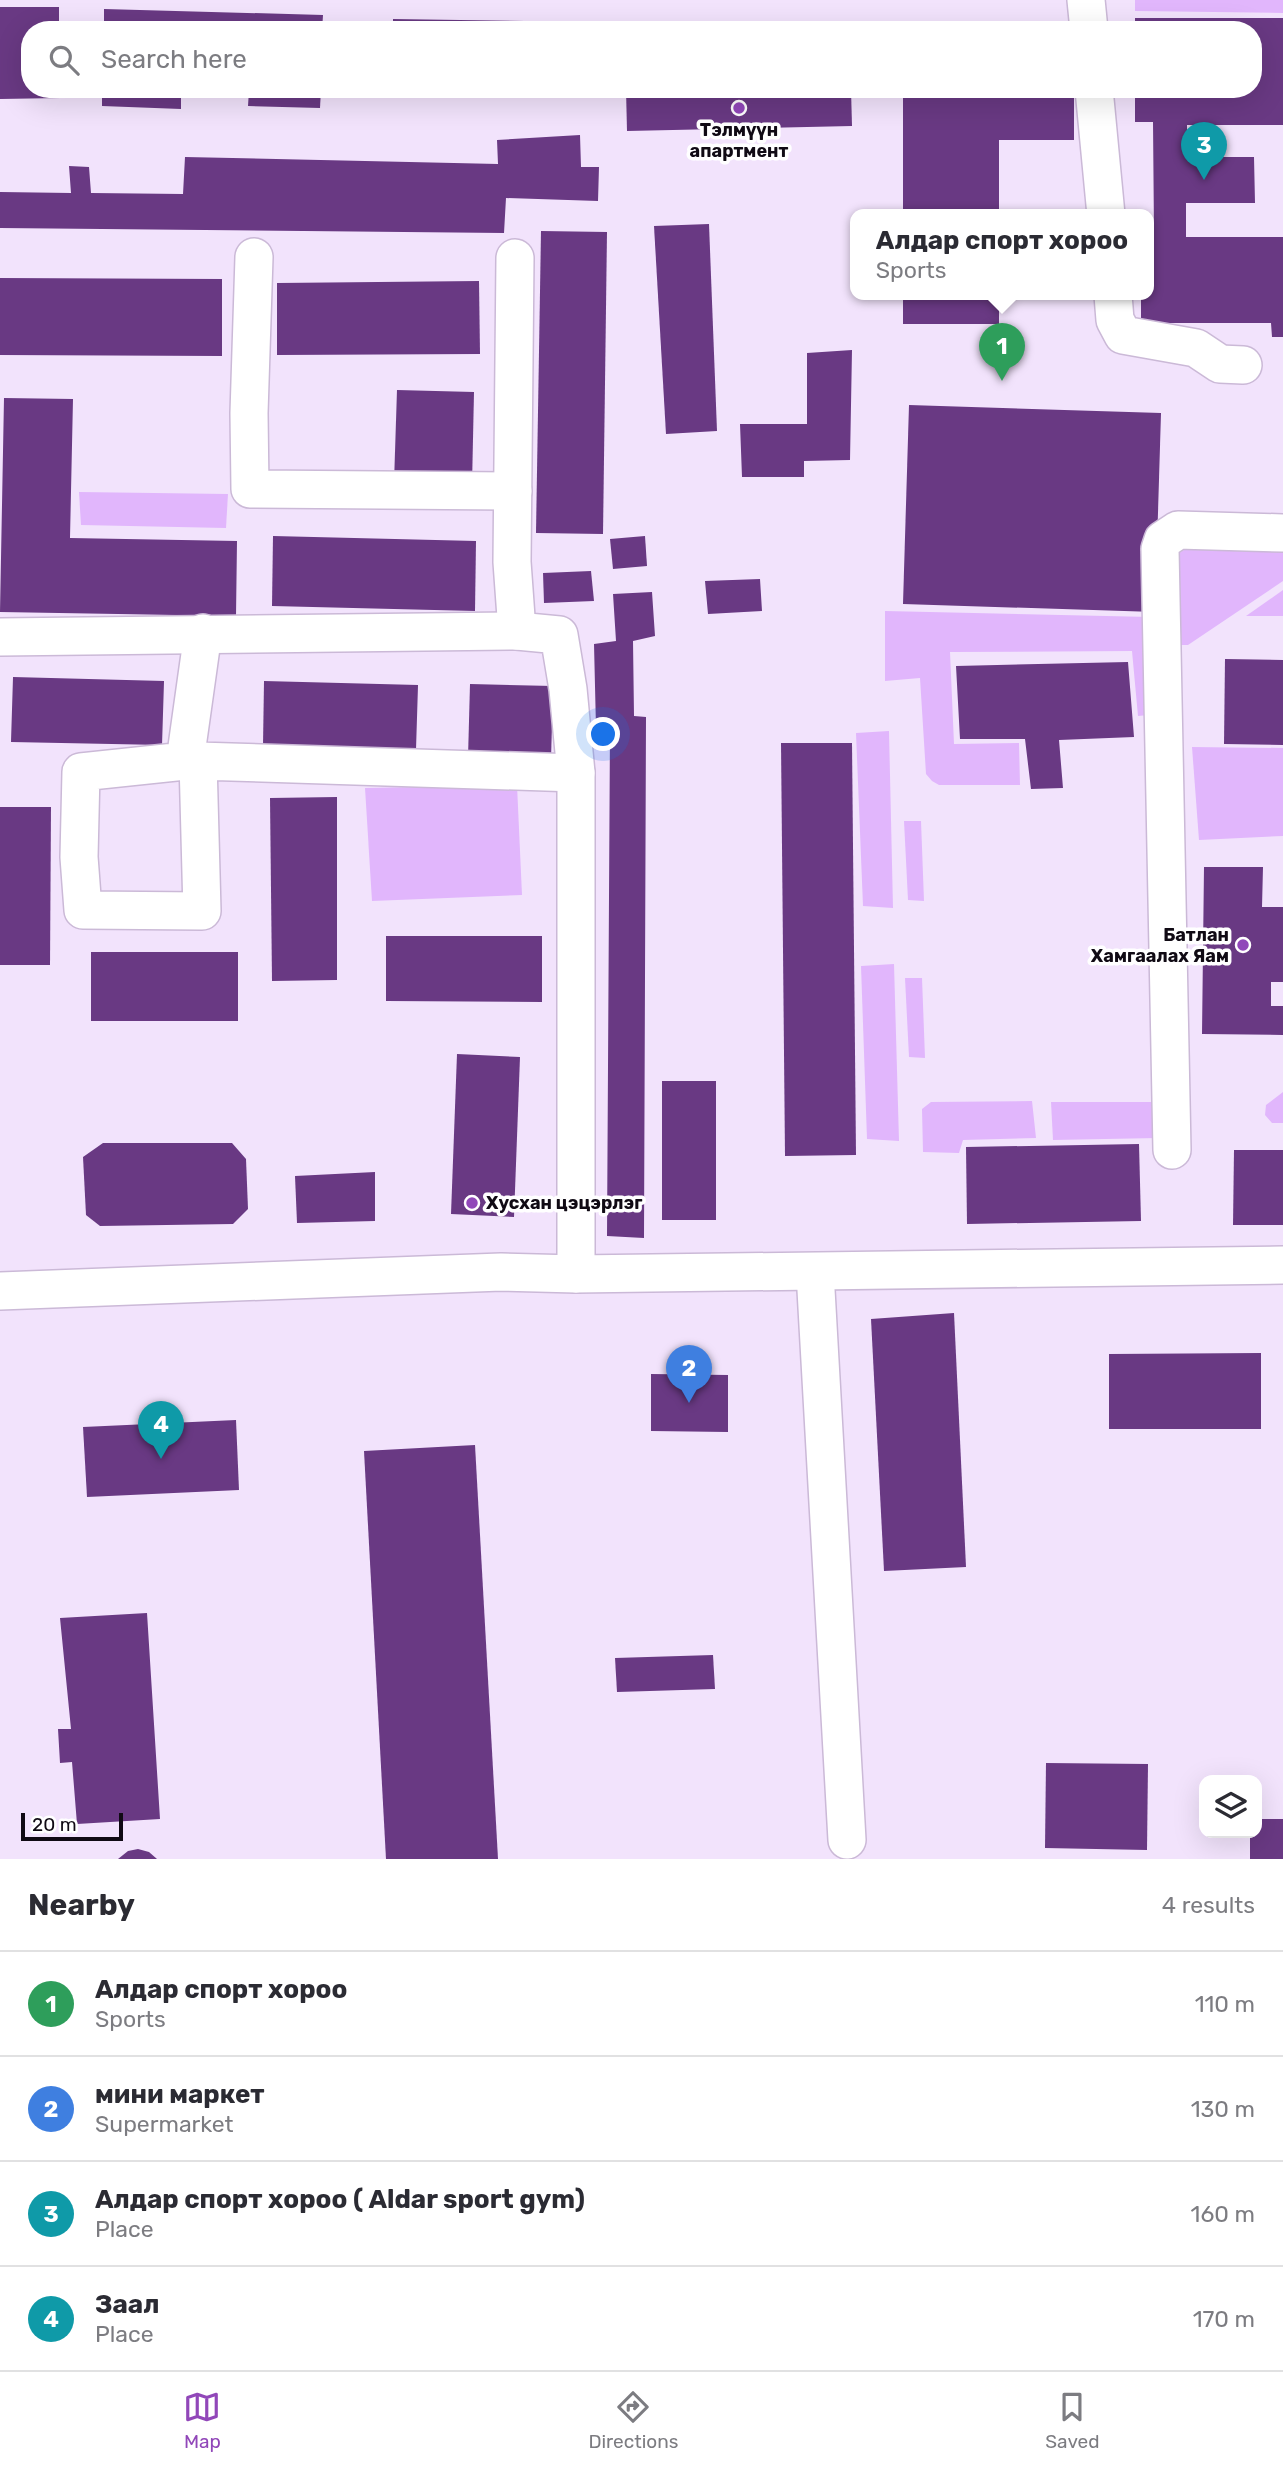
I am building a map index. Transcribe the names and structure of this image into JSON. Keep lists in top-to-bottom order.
{
  "places": ["Тэлмүүн апартмент", "Батлан Хамгаалах Яам", "Хусхан цэцэрлэг"],
  "scale_bar": "20 m",
  "page": {
    "search": "Search here",
    "pins": [
      "3",
      "1",
      "2",
      "4"
    ],
    "popup": ["Алдар спорт хороо", "Sports"],
    "scale": "20 m",
    "heading": ["Nearby", "4 results"],
    "list": [
      {
        "mark": "1",
        "name": "Алдар спорт хороо",
        "note": "Sports",
        "value": "110 m"
      },
      {
        "mark": "2",
        "name": "мини маркет",
        "note": "Supermarket",
        "value": "130 m"
      },
      {
        "mark": "3",
        "name": "Алдар спорт хороо ( Aldar sport gym)",
        "note": "Place",
        "value": "160 m"
      },
      {
        "mark": "4",
        "name": "Заал",
        "note": "Place",
        "value": "170 m"
      }
    ],
    "nav": ["Map", "Directions", "Saved"]
  }
}
